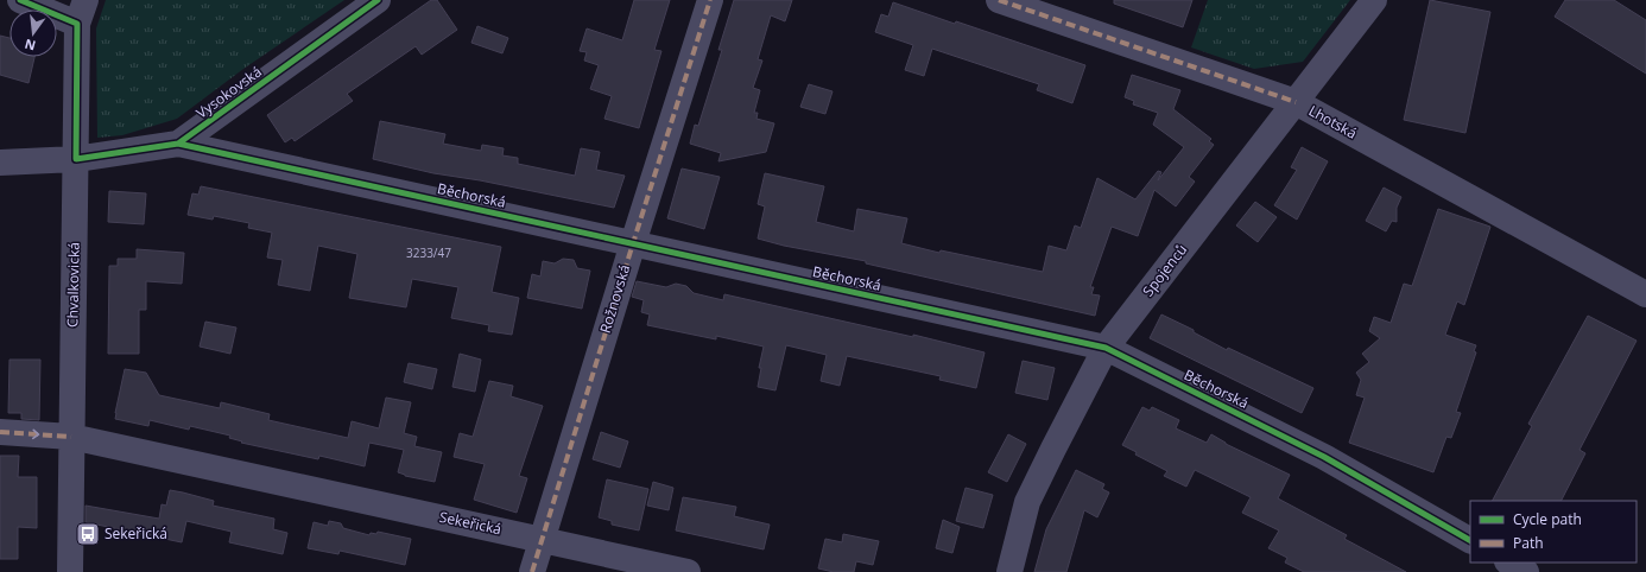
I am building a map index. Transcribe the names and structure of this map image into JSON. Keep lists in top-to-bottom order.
{
  "streets": {
    "street": [
      "Vysokovská",
      "Lhotská",
      "Běchorská",
      "Spojenců",
      "Chvalkovická",
      "Rožnovská",
      "Sekeřická"
    ]
  },
  "crossings": [
    ["Vysokovská", "Běchorská"],
    ["Vysokovská", "Chvalkovická"],
    ["Lhotská", "Spojenců"],
    ["Běchorská", "Spojenců"],
    ["Běchorská", "Rožnovská"],
    ["Chvalkovická", "Sekeřická"],
    ["Rožnovská", "Sekeřická"]
  ],
  "places": {
    "bus stop": ["Sekeřická"]
  },
  "house_numbers": ["3233/47"],
  "legend": ["Cycle path", "Path"],
  "north": "bottom"
}
